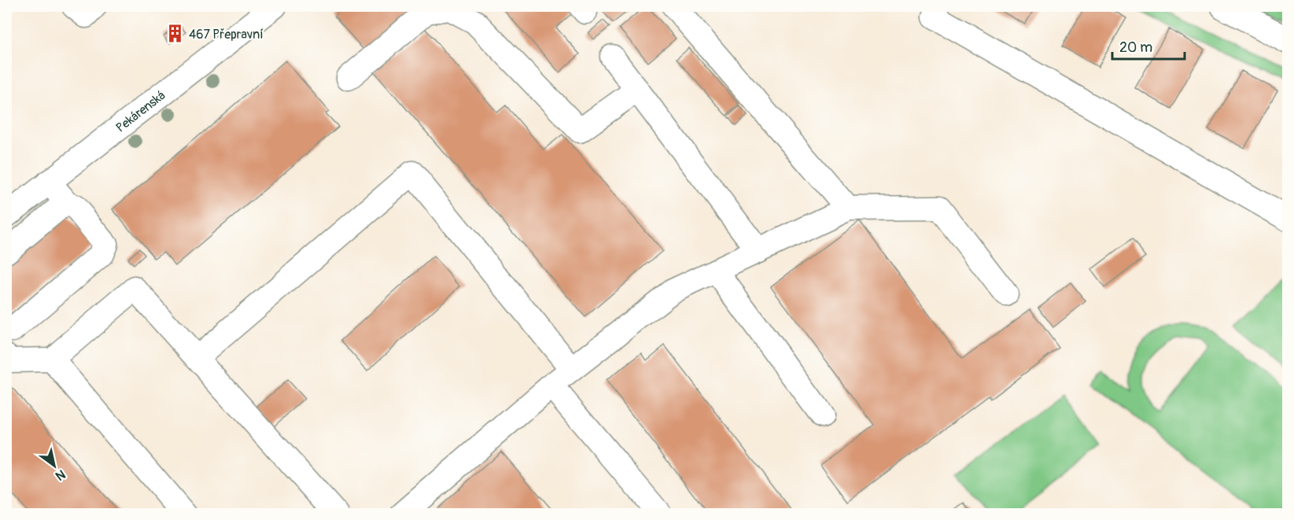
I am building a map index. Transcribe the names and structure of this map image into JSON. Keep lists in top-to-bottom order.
{
  "streets": {
    "street": ["Pekárenská"]
  },
  "places": {
    "building": ["467 Přepravní"]
  },
  "scale_bar": "20 m",
  "north": "bottom right"
}
